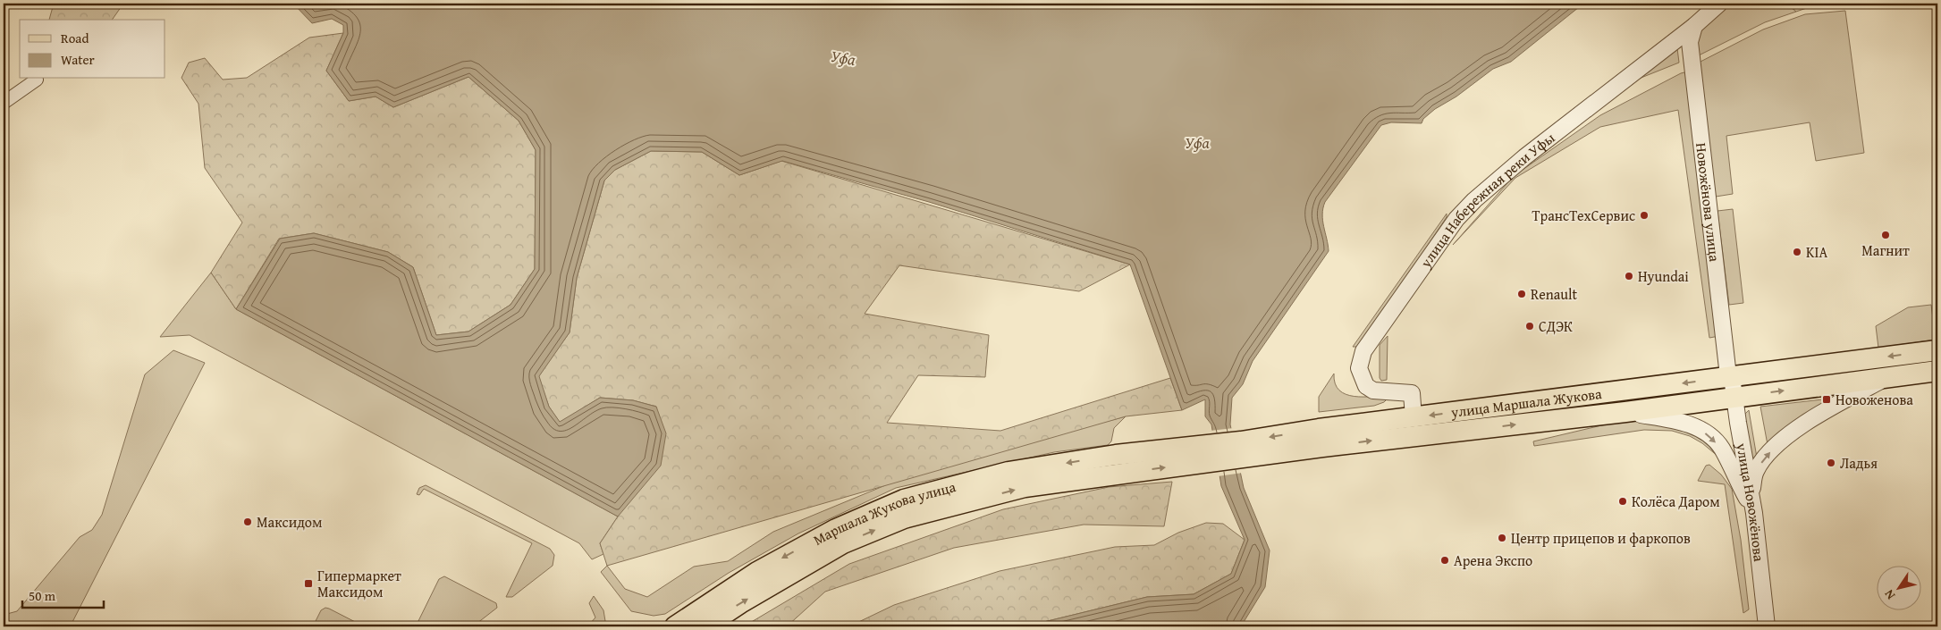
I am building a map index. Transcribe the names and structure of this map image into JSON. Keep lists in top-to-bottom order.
{
  "streets": {
    "main road": ["улица Маршала Жукова", "Маршала Жукова улица"],
    "street": ["улица Набережная реки Уфы", "Новожёнова улица", "улица Новожёнова"]
  },
  "crossings": [
    ["улица Набережная реки Уфы", "Новожёнова улица"],
    ["улица Набережная реки Уфы", "улица Маршала Жукова"],
    ["Новожёнова улица", "улица Маршала Жукова"],
    ["Новожёнова улица", "улица Новожёнова"],
    ["улица Маршала Жукова", "улица Новожёнова"],
    ["улица Маршала Жукова", "Маршала Жукова улица"]
  ],
  "water": ["Уфа"],
  "places": {
    "other": [
      "ТрансТехСервис",
      "Магнит",
      "KIA",
      "Hyundai",
      "Renault",
      "СДЭК",
      "Ладья",
      "Колёса Даром",
      "Максидом",
      "Центр прицепов и фаркопов",
      "Арена Экспо"
    ],
    "transit": ["Новоженова", "Гипермаркет Максидом"]
  },
  "legend": ["Road", "Water"],
  "scale_bar": "50 m",
  "north": "bottom left"
}
